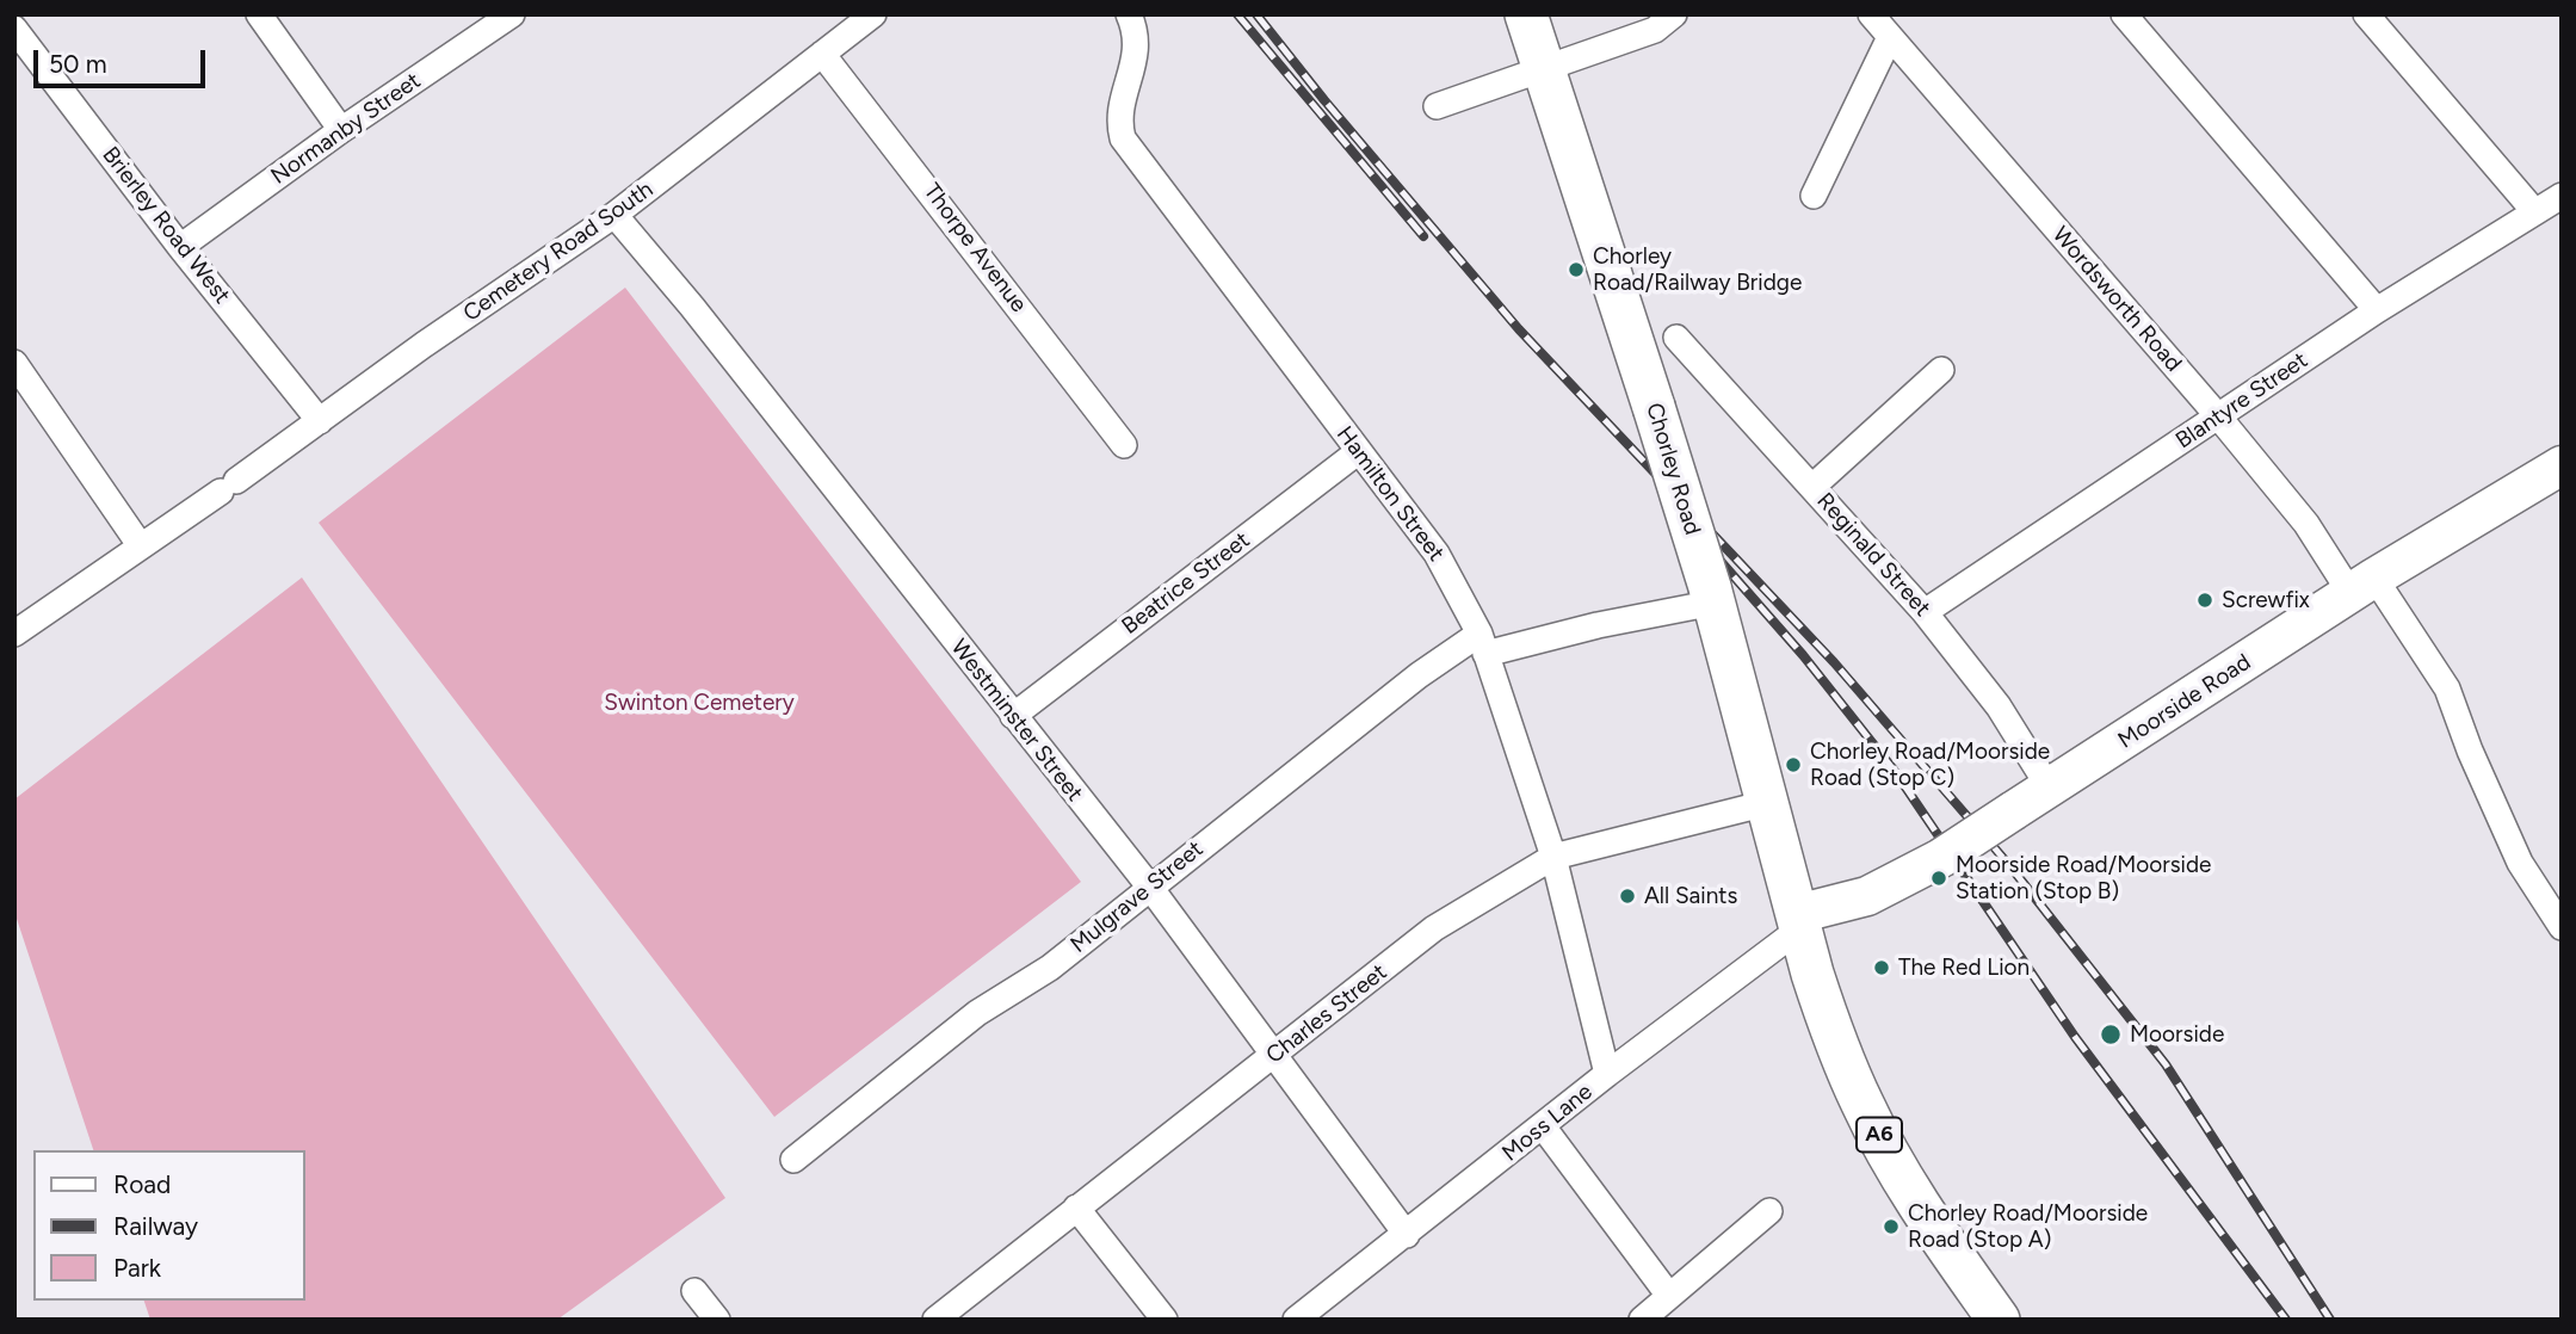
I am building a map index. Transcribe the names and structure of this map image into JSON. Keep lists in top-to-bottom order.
{
  "streets": {
    "main road": ["Chorley Road", "A6"],
    "street": [
      "Normanby Street",
      "Brierley Road West",
      "Thorpe Avenue",
      "Cemetery Road South",
      "Wordsworth Road",
      "Blantyre Street",
      "Hamilton Street",
      "Reginald Street",
      "Beatrice Street",
      "Moorside Road",
      "Westminster Street",
      "Mulgrave Street",
      "Charles Street",
      "Moss Lane"
    ]
  },
  "crossings": [
    ["Normanby Street", "Brierley Road West"],
    ["Brierley Road West", "Cemetery Road South"],
    ["Thorpe Avenue", "Cemetery Road South"],
    ["Cemetery Road South", "Westminster Street"],
    ["Wordsworth Road", "Blantyre Street"],
    ["Wordsworth Road", "Moorside Road"],
    ["Blantyre Street", "Reginald Street"],
    ["Chorley Road", "Moorside Road"],
    ["Chorley Road", "Mulgrave Street"],
    ["Chorley Road", "Charles Street"],
    ["Chorley Road", "Moss Lane"],
    ["Chorley Road", "A6"],
    ["Hamilton Street", "Beatrice Street"],
    ["Hamilton Street", "Mulgrave Street"],
    ["Hamilton Street", "Charles Street"],
    ["Hamilton Street", "Moss Lane"],
    ["Reginald Street", "Moorside Road"],
    ["Beatrice Street", "Westminster Street"],
    ["Moorside Road", "Moss Lane"],
    ["Moorside Road", "A6"],
    ["Westminster Street", "Mulgrave Street"],
    ["Westminster Street", "Charles Street"],
    ["Westminster Street", "Moss Lane"],
    ["Moss Lane", "A6"]
  ],
  "parks": ["Swinton Cemetery"],
  "places": [
    "Chorley Road/Railway Bridge",
    "Screwfix",
    "Chorley Road/Moorside Road (Stop C)",
    "Moorside Road/Moorside Station (Stop B)",
    "All Saints",
    "The Red Lion",
    "Moorside",
    "Chorley Road/Moorside Road (Stop A)"
  ],
  "legend": ["Road", "Railway", "Park"],
  "scale_bar": "50 m"
}
